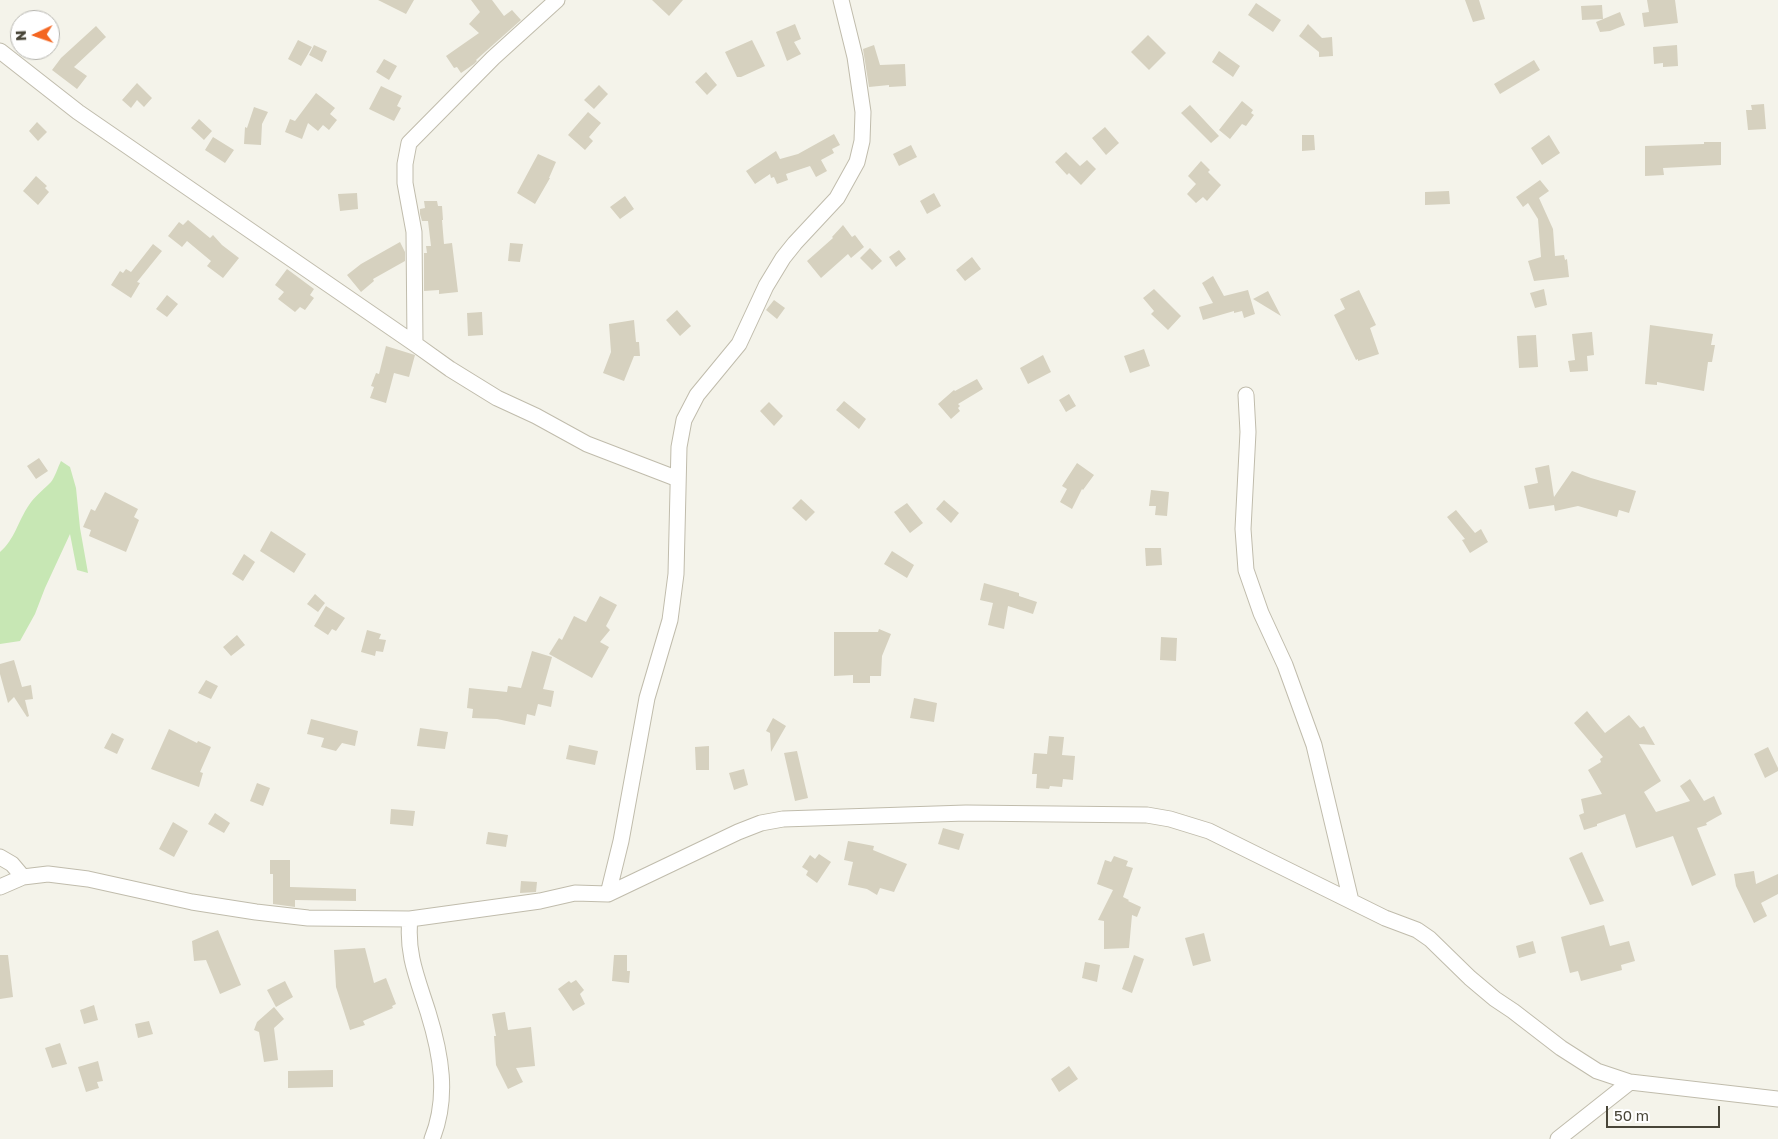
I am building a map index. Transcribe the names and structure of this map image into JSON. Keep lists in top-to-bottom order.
{
  "scale_bar": "50 m",
  "north": "left"
}
